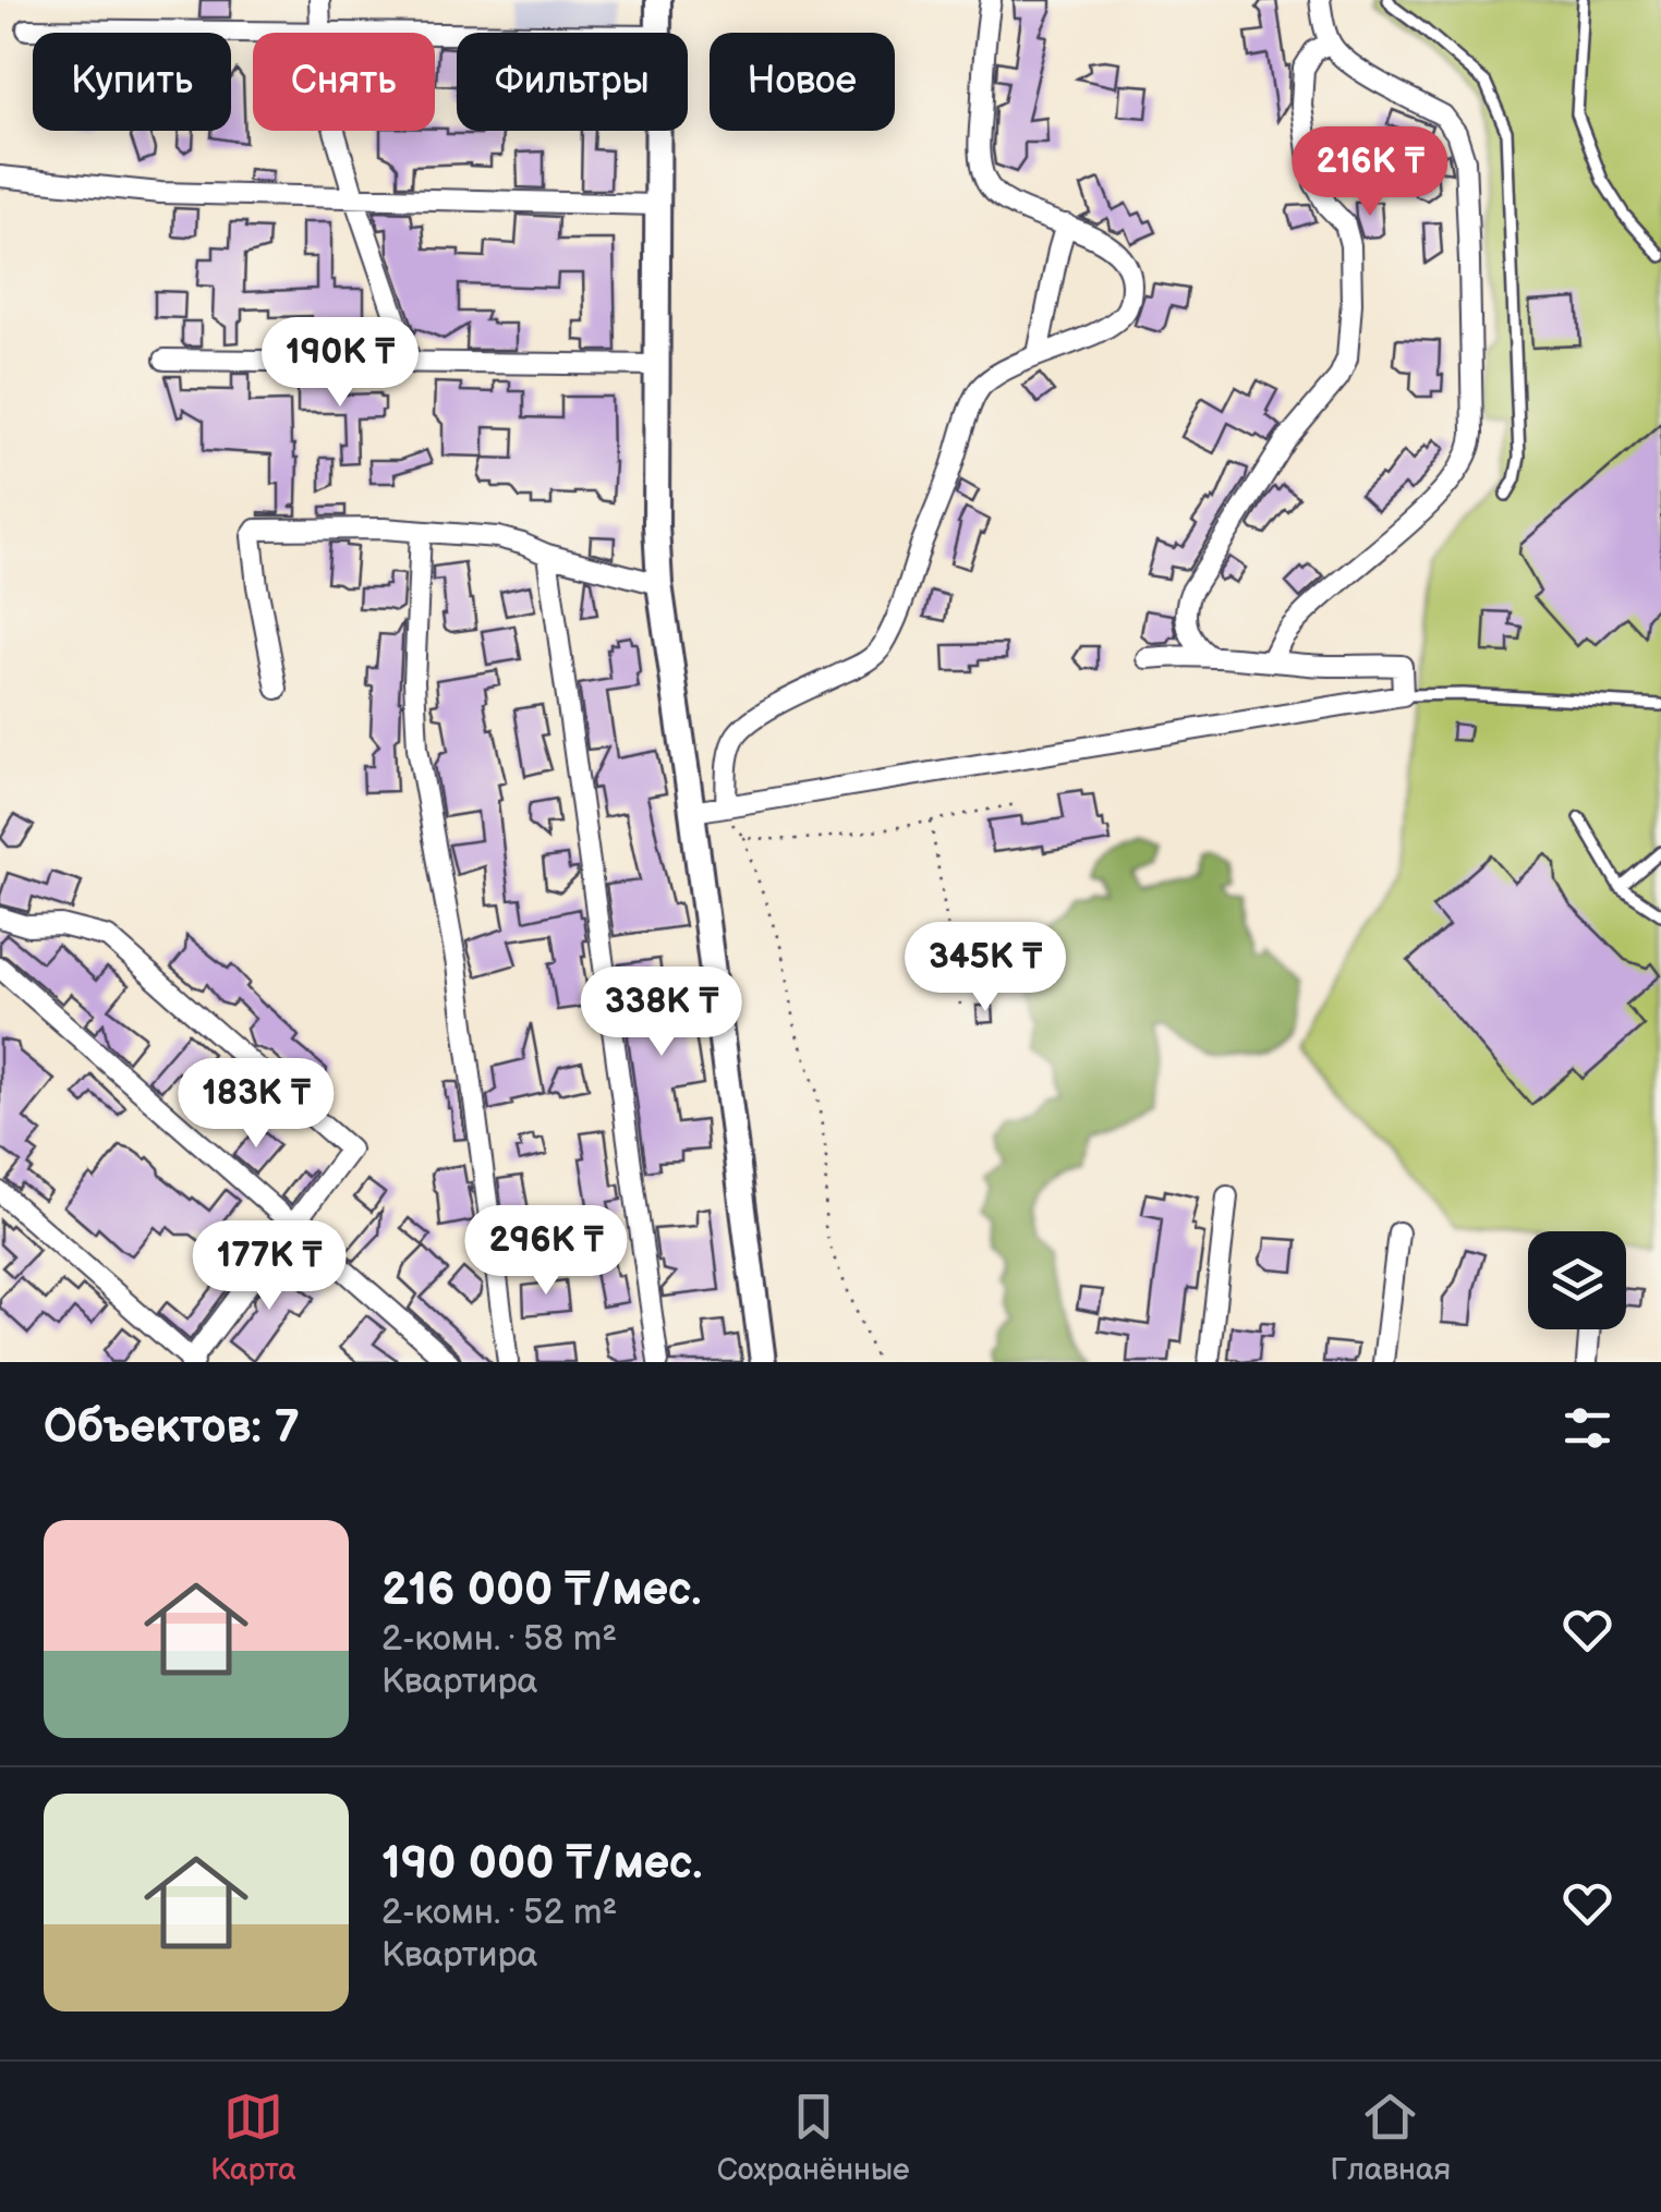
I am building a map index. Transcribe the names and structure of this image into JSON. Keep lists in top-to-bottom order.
{
  "page": {
    "chip": [
      "Купить",
      "Снять",
      "Фильтры",
      "Новое"
    ],
    "price": [
      "216K ₸",
      "190K ₸",
      "345K ₸",
      "338K ₸",
      "183K ₸",
      "296K ₸",
      "177K ₸"
    ],
    "heading": "Объектов: 7",
    "list": [
      {
        "name": "216 000 ₸/мес.",
        "note": "2-комн. · 58 m² · Квартира"
      },
      {
        "name": "190 000 ₸/мес.",
        "note": "2-комн. · 52 m² · Квартира"
      }
    ],
    "tabs": ["Карта", "Сохранённые", "Главная"]
  }
}
